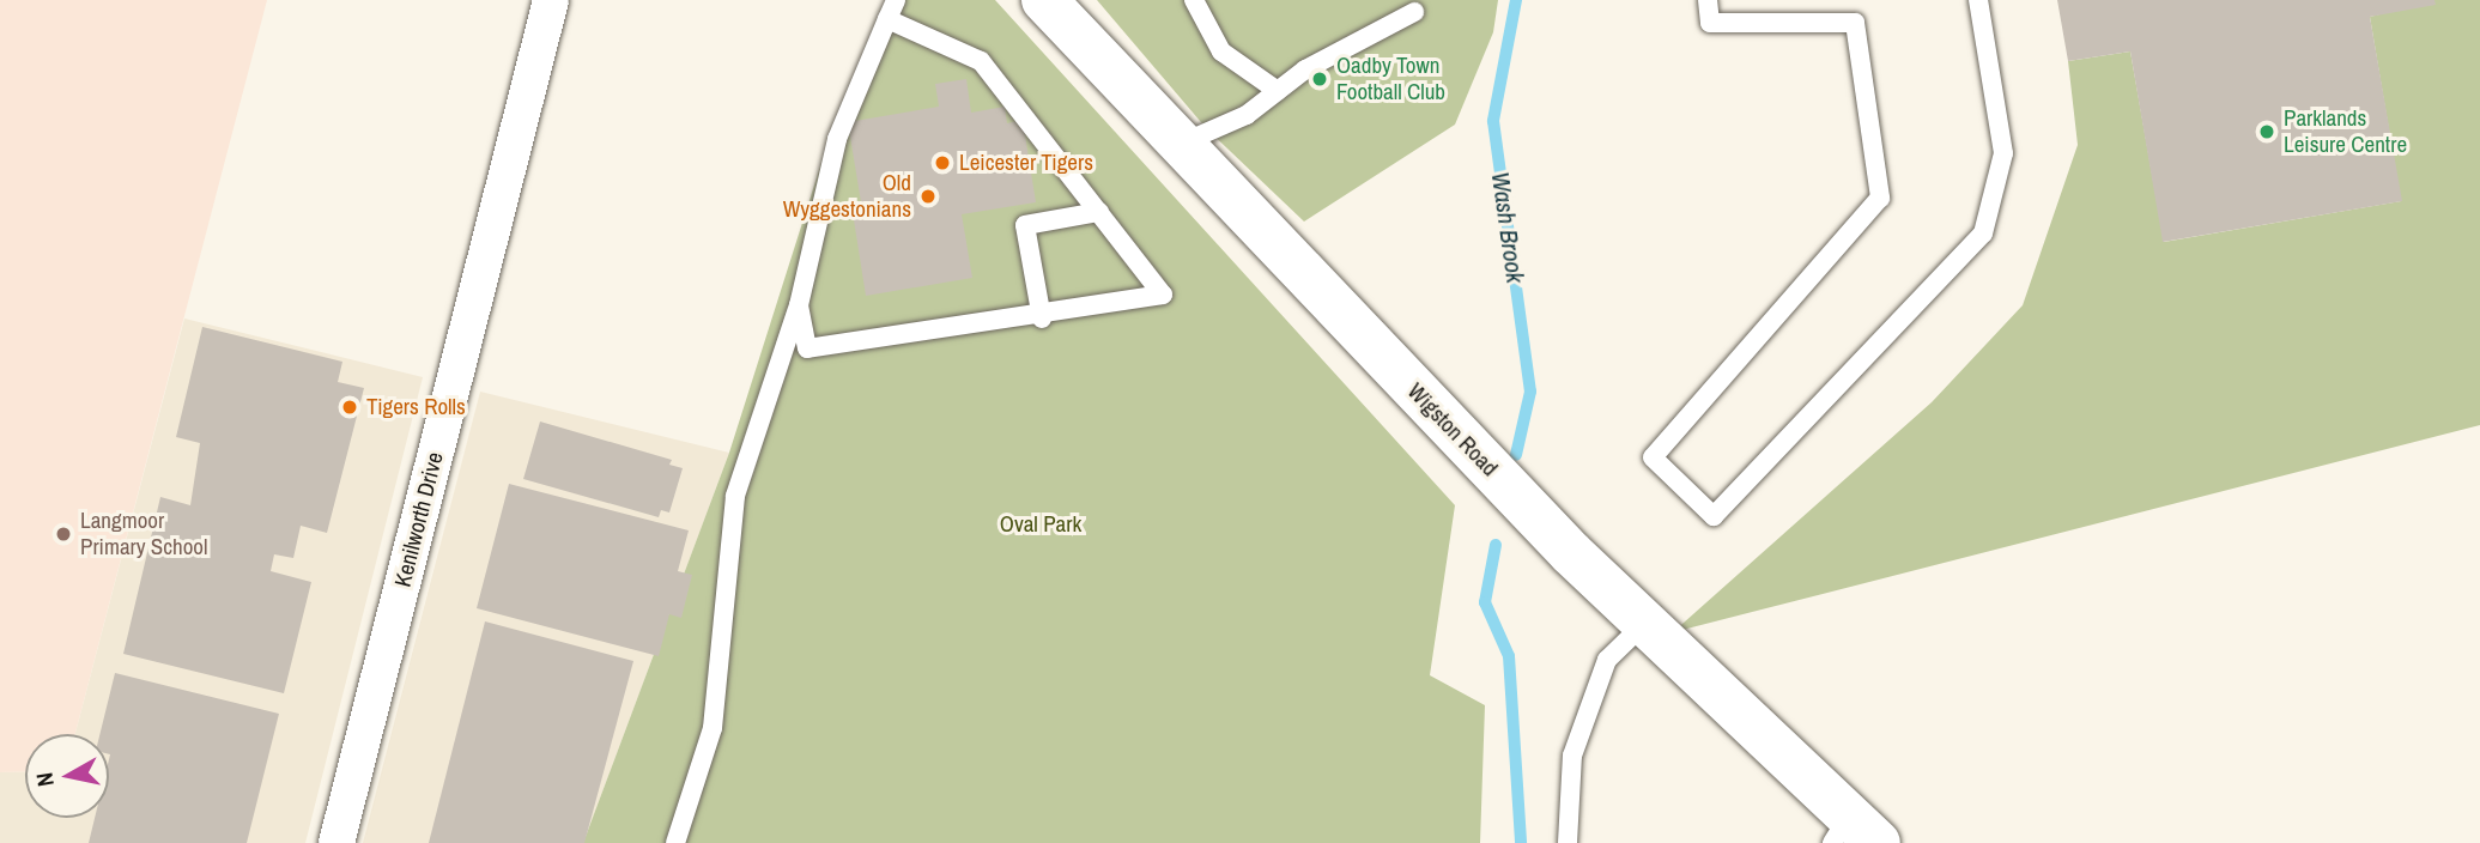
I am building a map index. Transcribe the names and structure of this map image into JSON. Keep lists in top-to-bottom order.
{
  "streets": {
    "main road": ["Wigston Road"],
    "street": ["Kenilworth Drive"]
  },
  "water": ["Wash Brook"],
  "parks": ["Oval Park"],
  "places": [
    "Oadby Town Football Club",
    "Parklands Leisure Centre",
    "Leicester Tigers",
    "Old Wyggestonians",
    "Tigers Rolls",
    "Langmoor Primary School"
  ],
  "north": "left"
}
